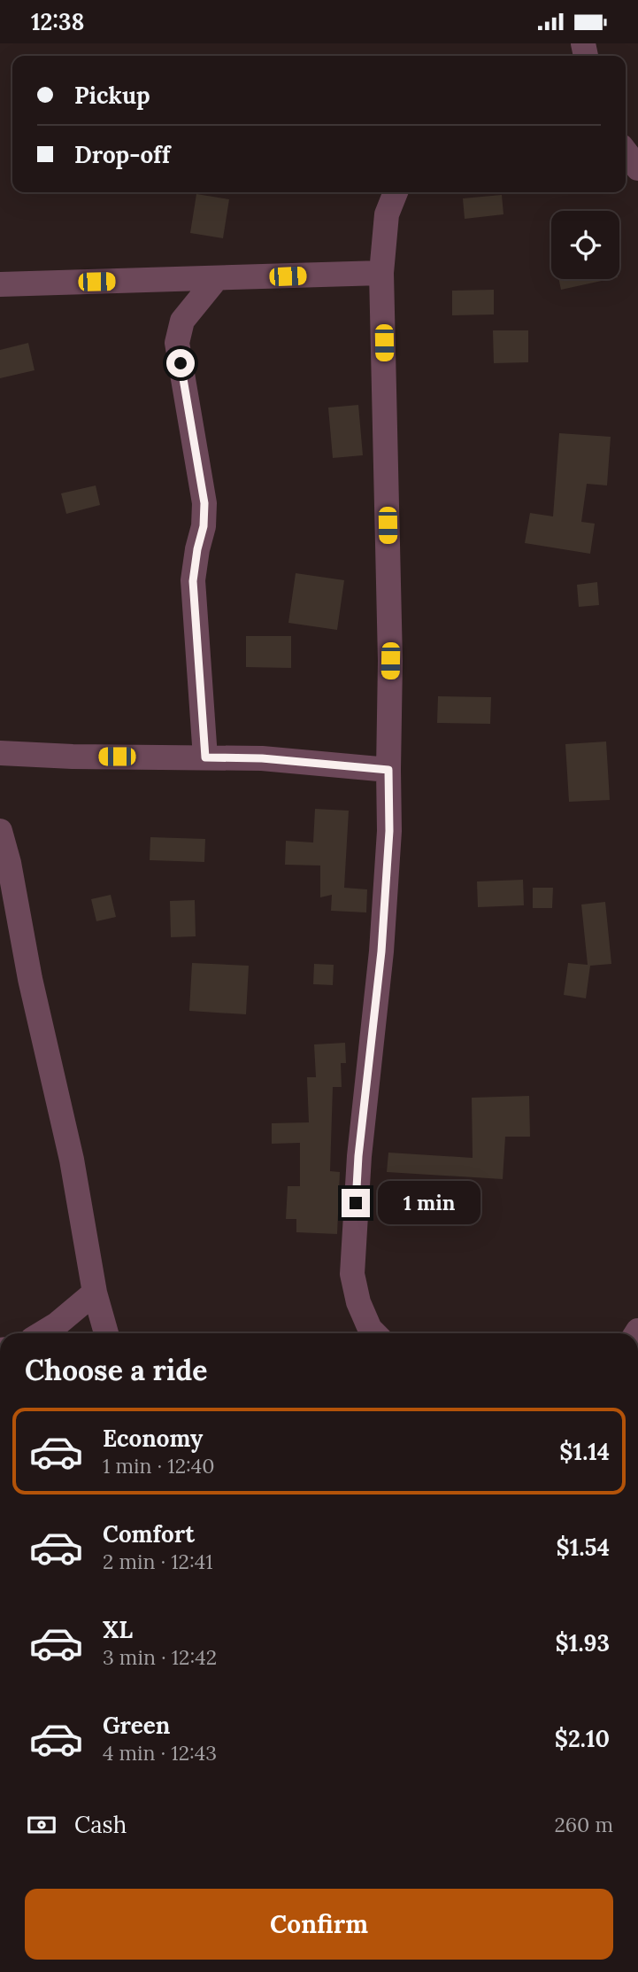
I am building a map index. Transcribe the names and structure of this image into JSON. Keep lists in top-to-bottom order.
{
  "page": {
    "status": "12:38",
    "banner": ["Pickup", "Drop-off"],
    "bubble": "1 min",
    "heading": "Choose a ride",
    "list": [
      {
        "name": "Economy",
        "note": "1 min · 12:40",
        "value": "$1.14"
      },
      {
        "name": "Comfort",
        "note": "2 min · 12:41",
        "value": "$1.54"
      },
      {
        "name": "XL",
        "note": "3 min · 12:42",
        "value": "$1.93"
      },
      {
        "name": "Green",
        "note": "4 min · 12:43",
        "value": "$2.10"
      }
    ],
    "pay": ["Cash", "260 m"],
    "buttons": "Confirm"
  }
}
